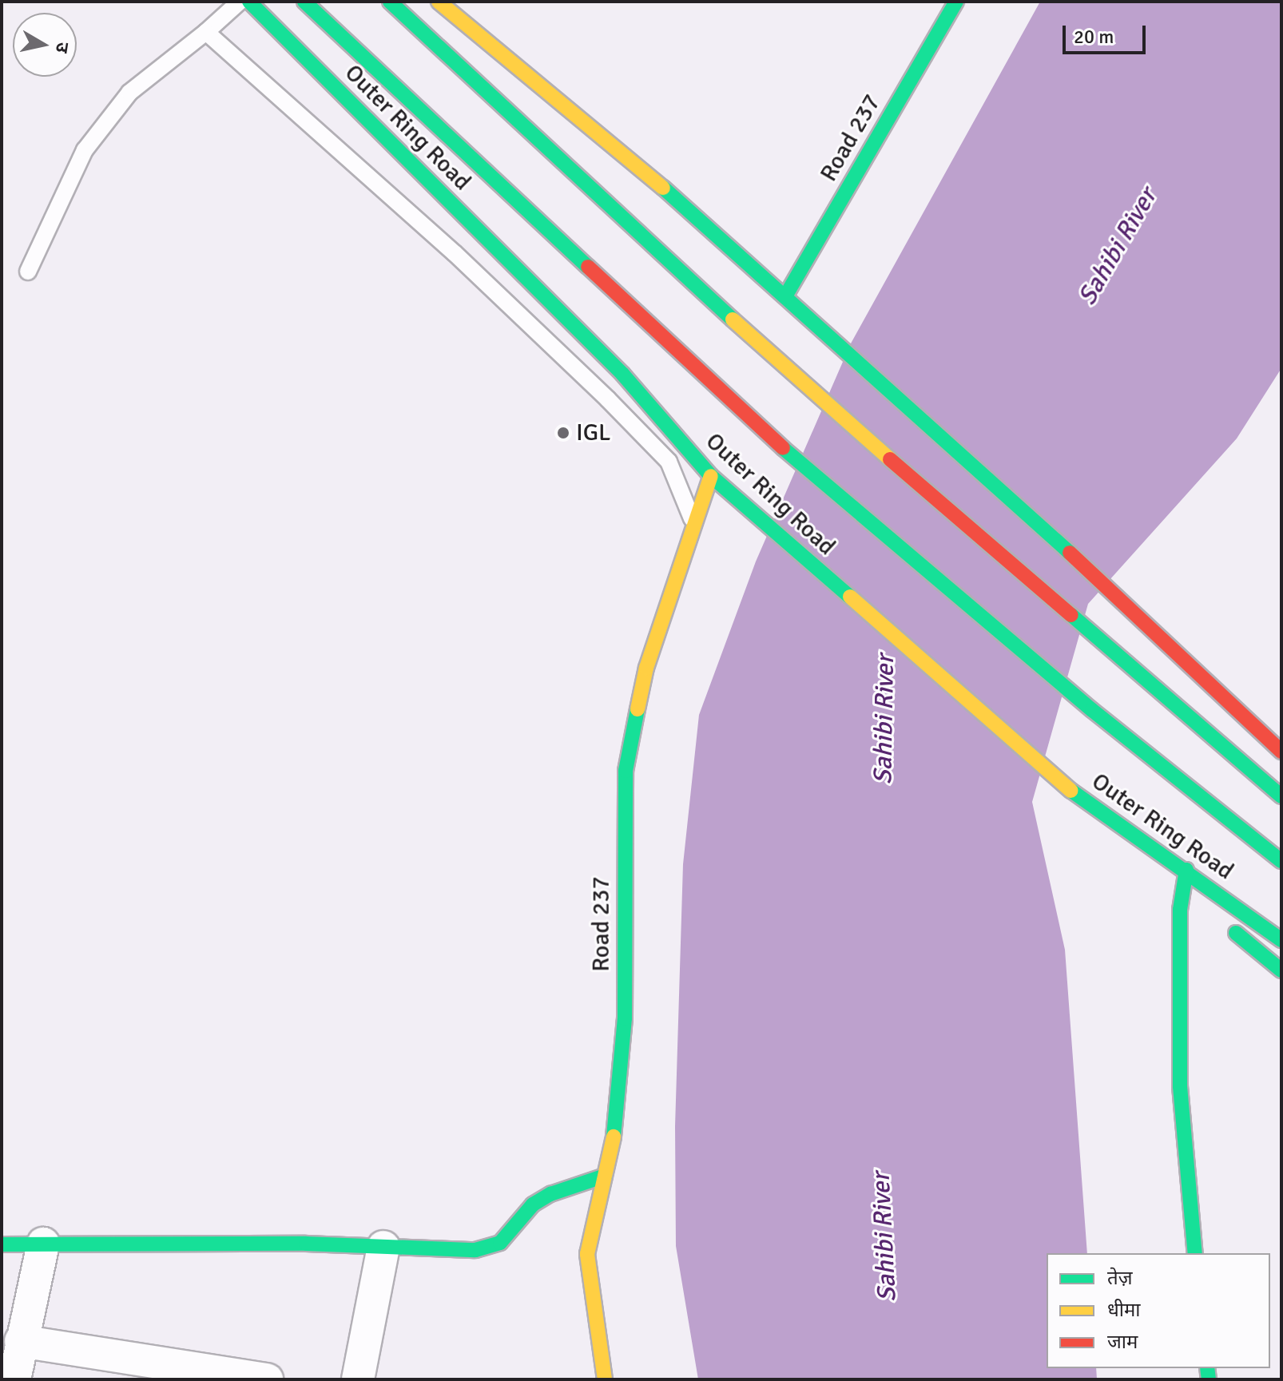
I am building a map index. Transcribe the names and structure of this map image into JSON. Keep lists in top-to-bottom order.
{
  "streets": {
    "street": ["Outer Ring Road", "Road 237"]
  },
  "crossings": [
    ["Outer Ring Road", "Road 237"]
  ],
  "water": ["Sahibi River"],
  "places": ["IGL"],
  "legend": ["तेज़", "धीमा", "जाम"],
  "scale_bar": "20 m",
  "north": "right"
}
